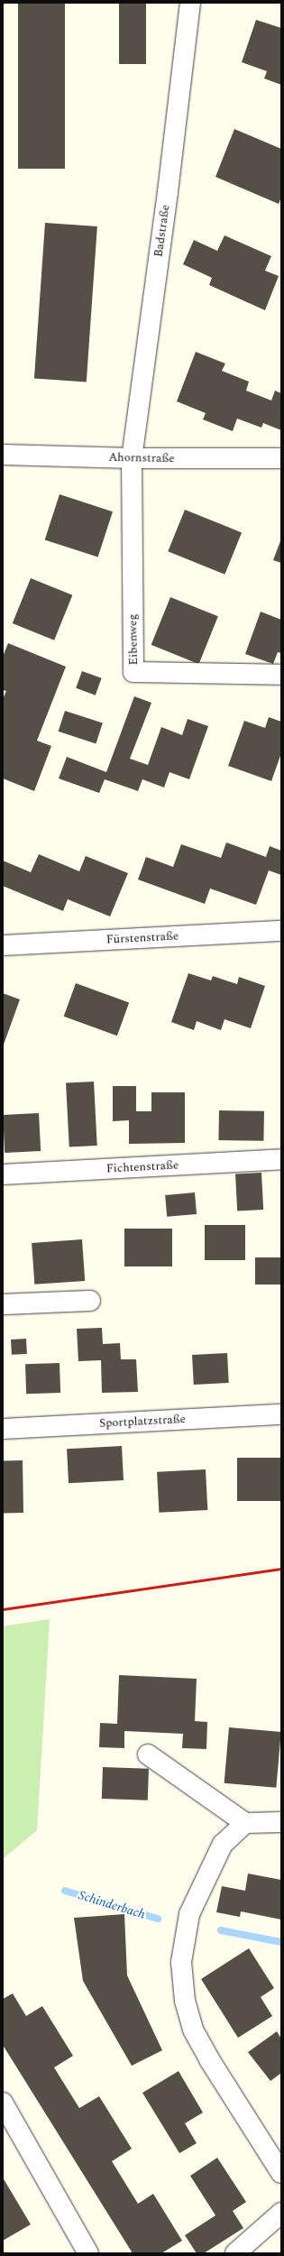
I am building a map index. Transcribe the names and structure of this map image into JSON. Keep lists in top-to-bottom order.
{
  "streets": {
    "street": [
      "Badstraße",
      "Ahornstraße",
      "Eibenweg",
      "Fürstenstraße",
      "Fichtenstraße",
      "Sportplatzstraße"
    ]
  },
  "crossings": [
    ["Badstraße", "Ahornstraße"],
    ["Badstraße", "Eibenweg"],
    ["Ahornstraße", "Eibenweg"]
  ],
  "water": ["Schinderbach"]
}
